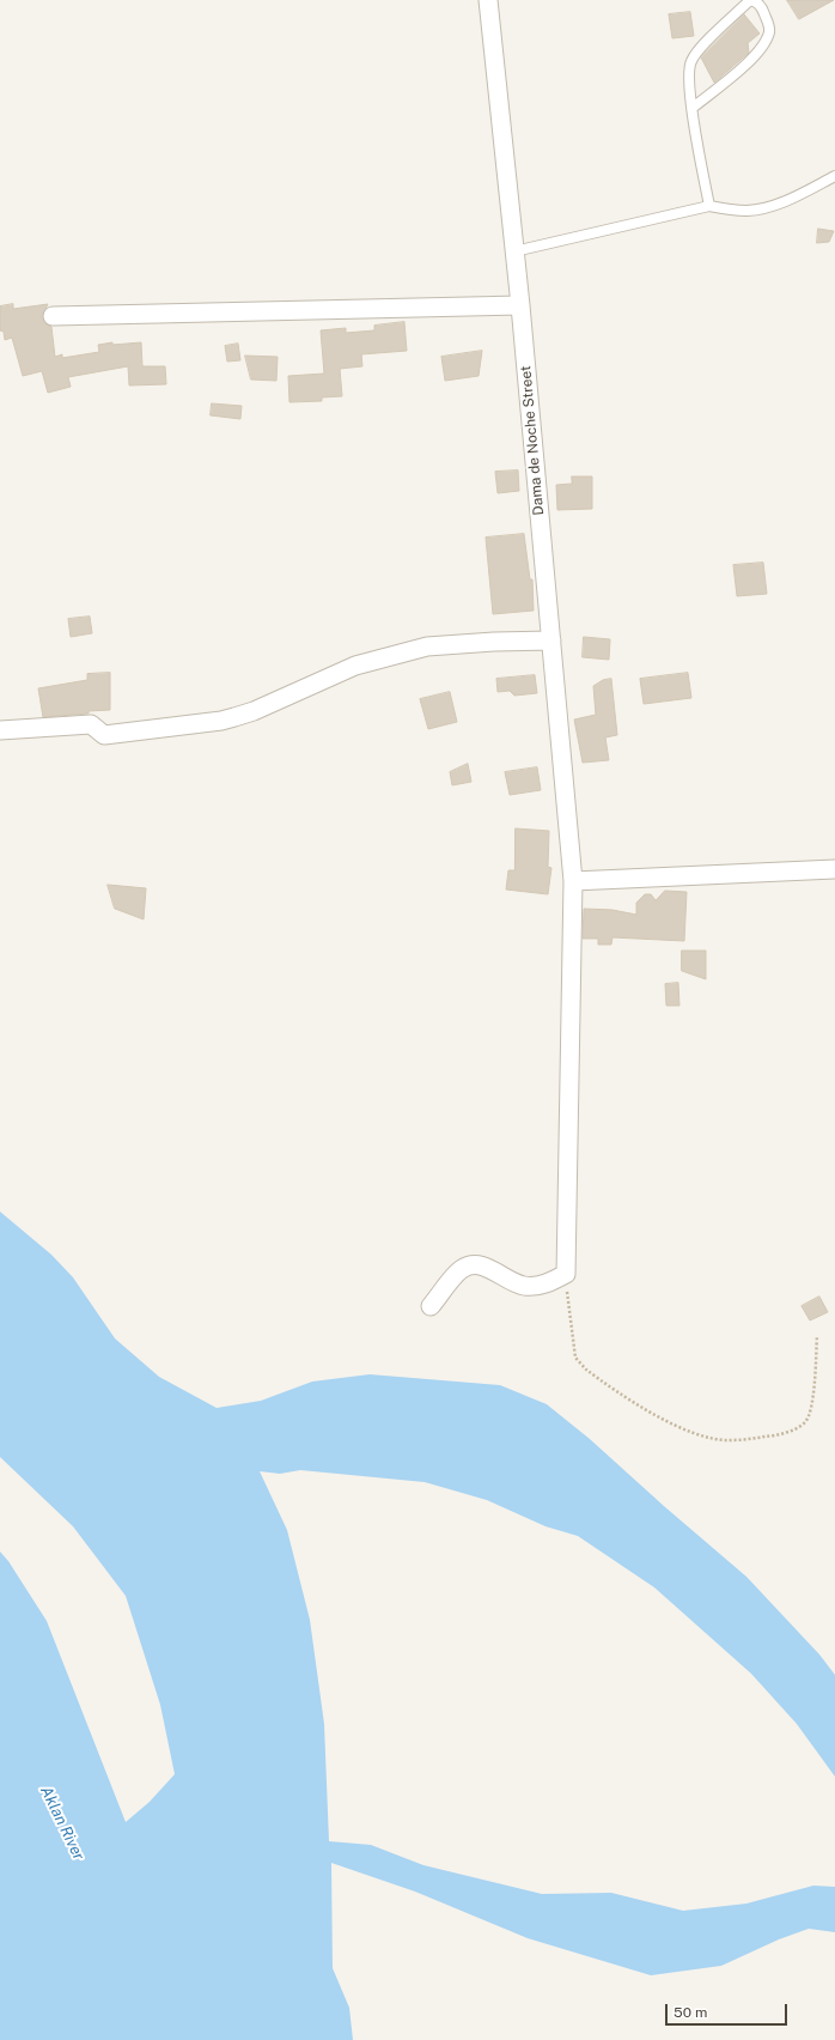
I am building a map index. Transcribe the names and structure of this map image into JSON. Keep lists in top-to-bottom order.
{
  "streets": {
    "street": ["Dama de Noche Street"]
  },
  "water": ["Aklan River"],
  "scale_bar": "50 m"
}
